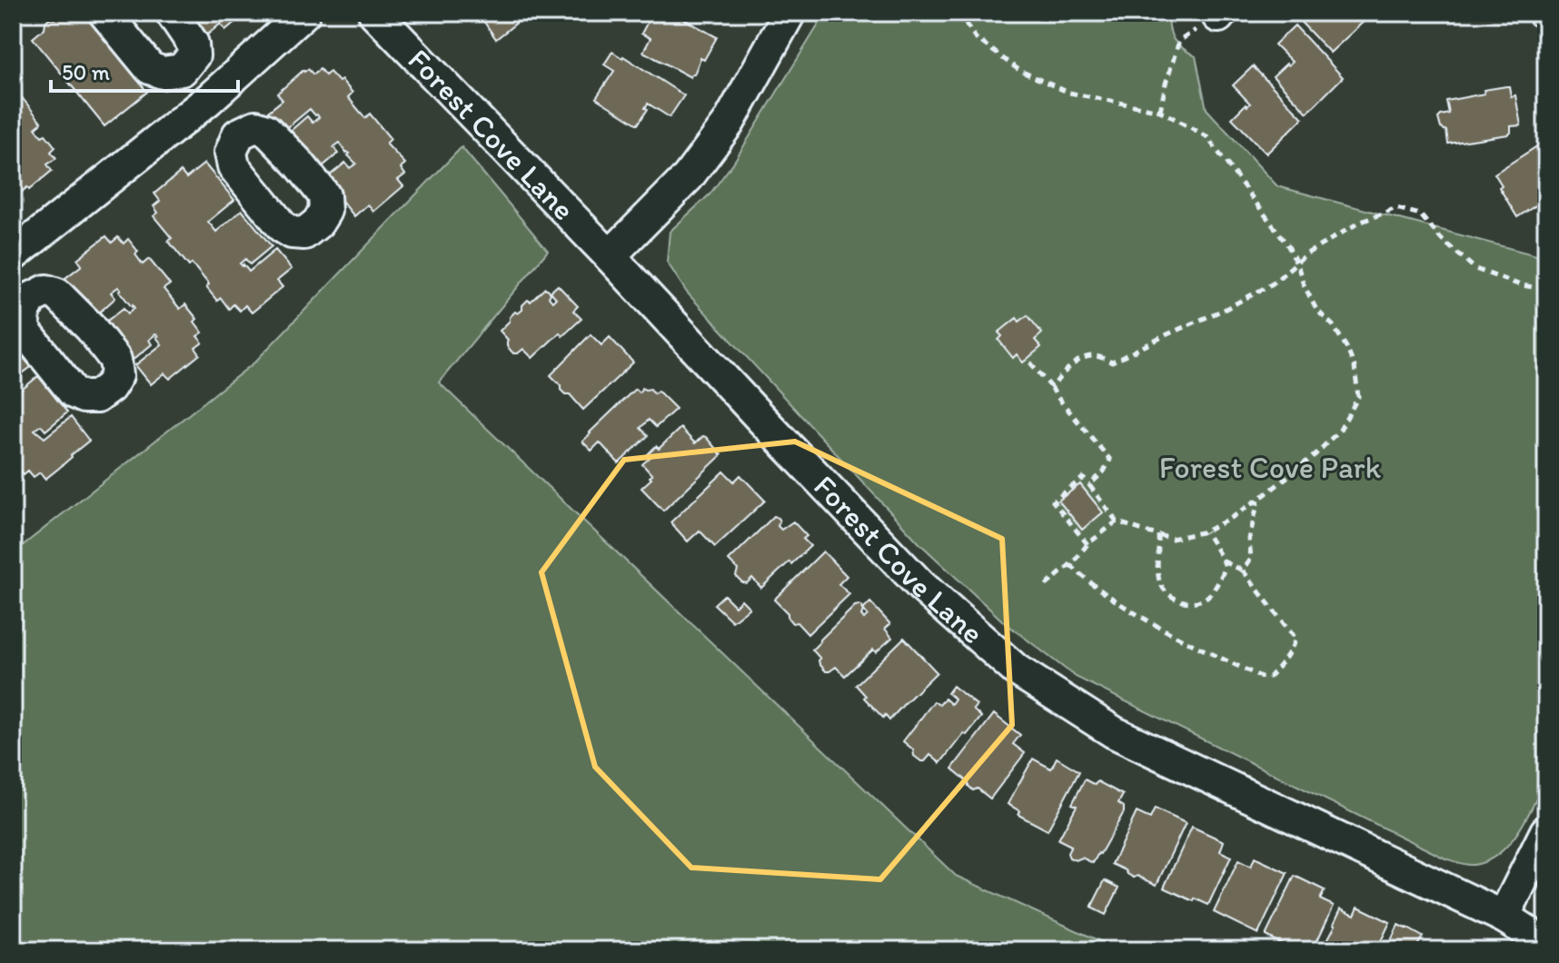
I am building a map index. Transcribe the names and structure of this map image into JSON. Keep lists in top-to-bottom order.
{
  "streets": {
    "street": ["Forest Cove Lane"]
  },
  "parks": ["Forest Cove Park"],
  "scale_bar": "50 m"
}
